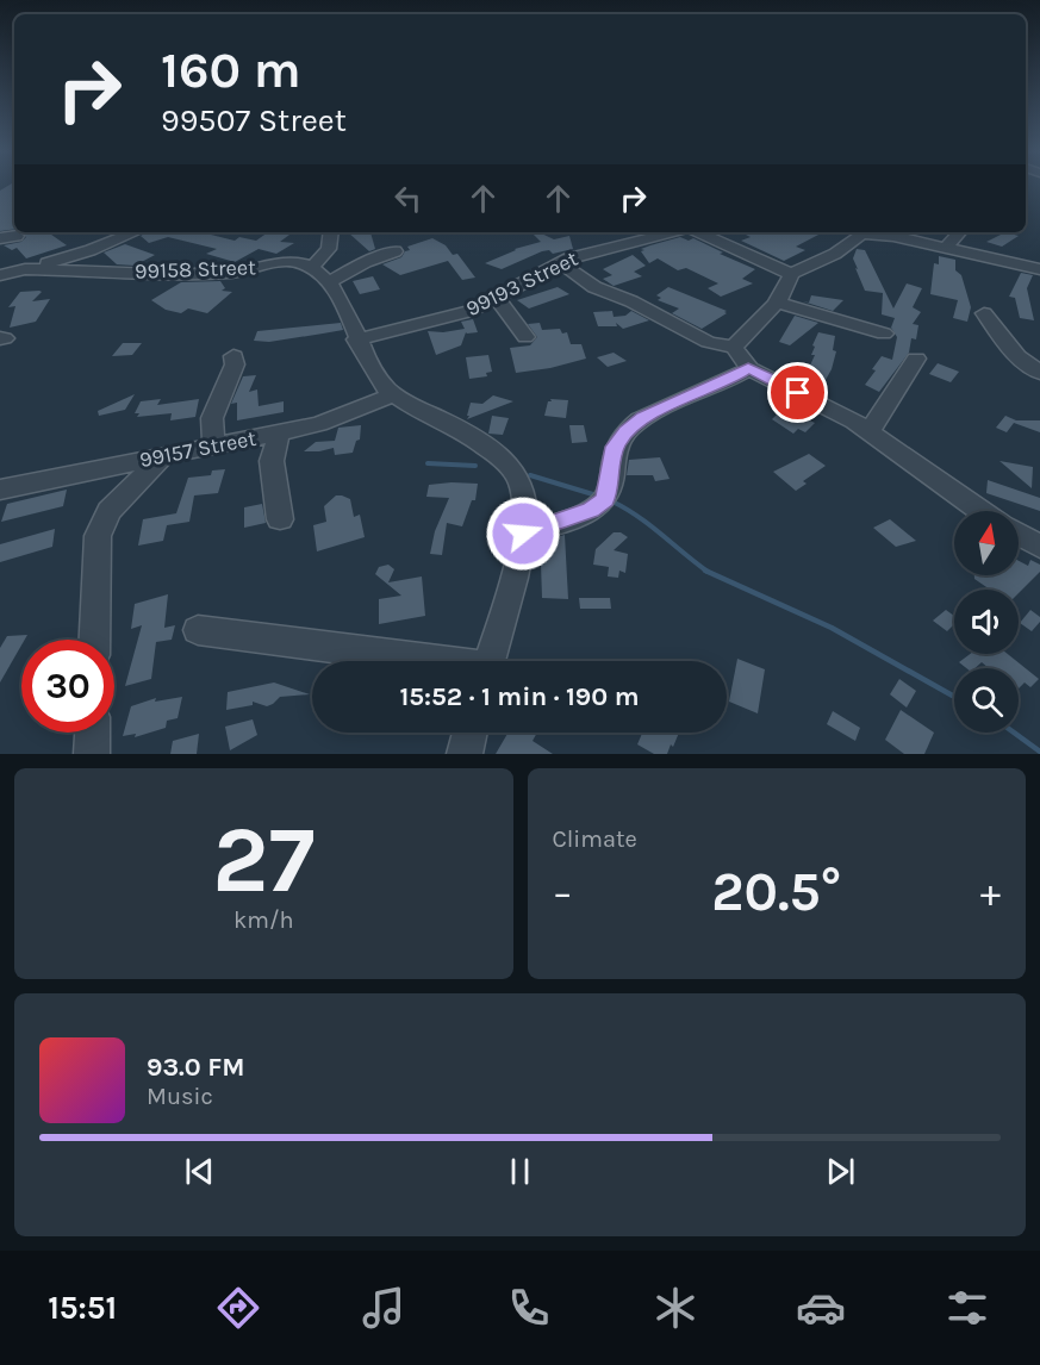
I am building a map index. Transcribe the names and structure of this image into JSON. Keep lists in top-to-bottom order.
{
  "streets": {
    "street": ["99158 Street", "99193 Street", "99157 Street"]
  },
  "north": "top",
  "page": {
    "turn": ["160 m", "99507 Street"],
    "limit": "30",
    "trip": "15:52 · 1 min · 190 m",
    "tile": [
      ["27", "km/h"],
      "Climate"
    ],
    "heat": ["−", "20.5°", "+"],
    "song": ["93.0 FM", "Music"],
    "tabs": "15:51"
  }
}
